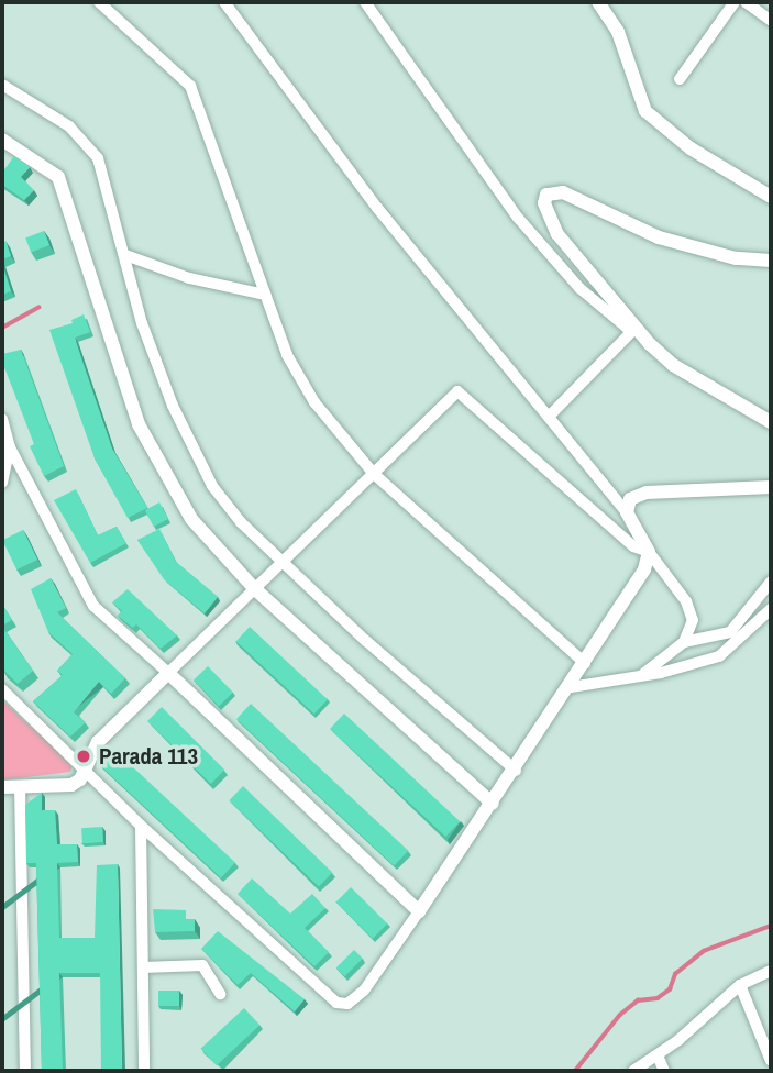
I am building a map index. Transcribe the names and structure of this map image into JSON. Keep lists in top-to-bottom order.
{
  "places": ["Parada 113"]
}
